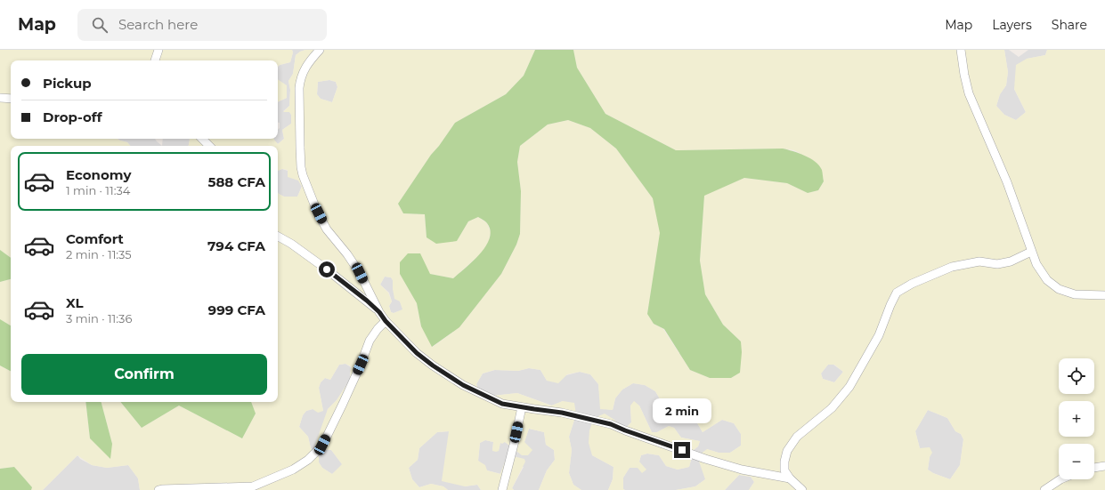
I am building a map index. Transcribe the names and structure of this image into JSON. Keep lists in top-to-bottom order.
{
  "page": {
    "header": "Map",
    "search": "Search here",
    "nav": ["Map", "Layers", "Share"],
    "banner": ["Pickup", "Drop-off"],
    "list": [
      {
        "name": "Economy",
        "note": "1 min · 11:34",
        "value": "588 CFA"
      },
      {
        "name": "Comfort",
        "note": "2 min · 11:35",
        "value": "794 CFA"
      },
      {
        "name": "XL",
        "note": "3 min · 11:36",
        "value": "999 CFA"
      }
    ],
    "buttons": "Confirm",
    "map_buttons": ["+", "−"],
    "bubble": "2 min"
  }
}
